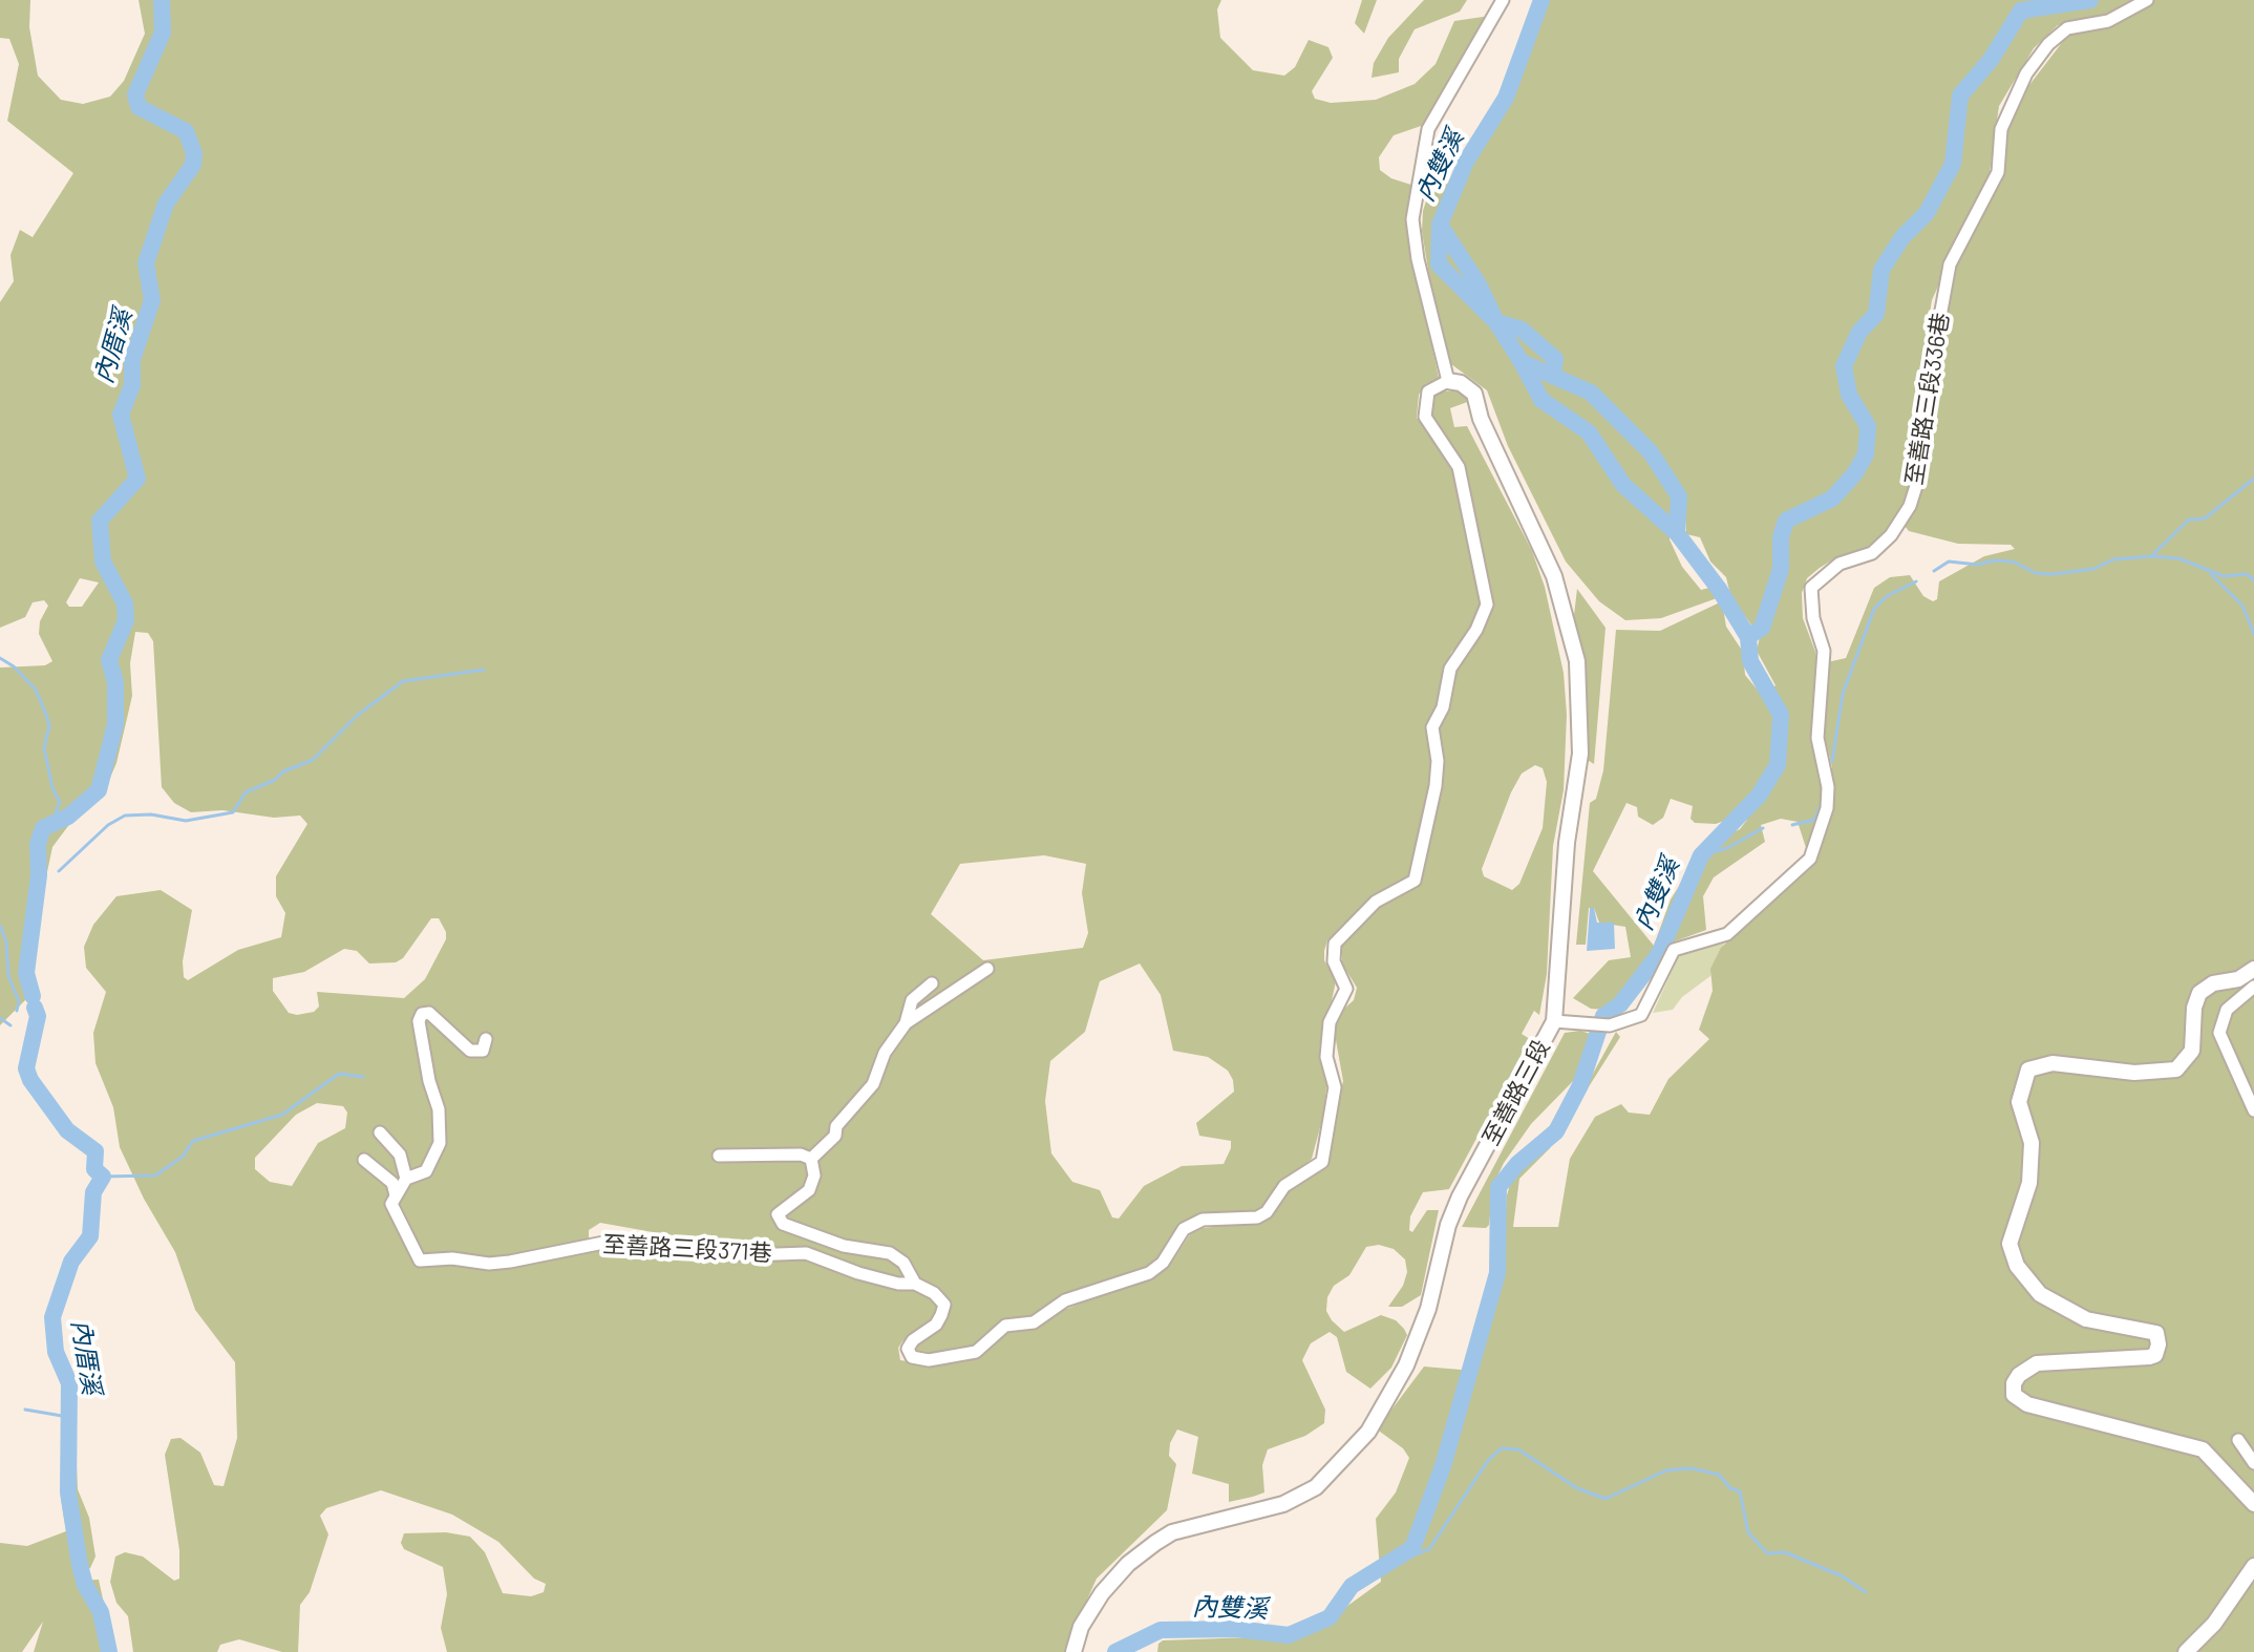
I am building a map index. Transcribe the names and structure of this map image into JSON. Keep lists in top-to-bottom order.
{
  "streets": {
    "street": ["至善路三段336巷", "至善路三段", "至善路三段371巷"]
  },
  "crossings": [
    ["至善路三段336巷", "至善路三段"]
  ],
  "water": ["內雙溪", "內厝溪"]
}
